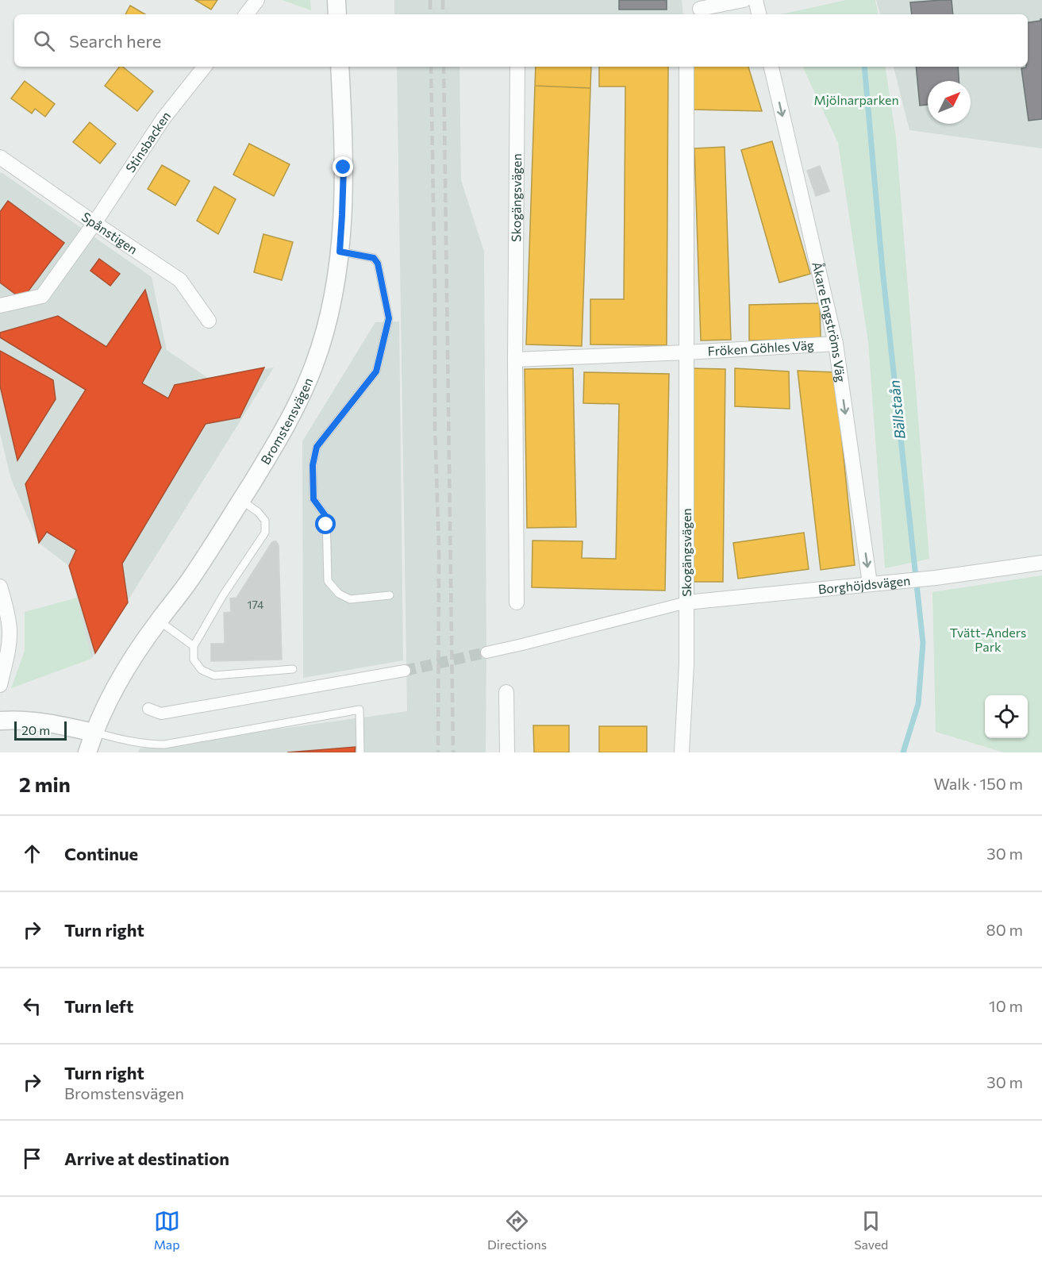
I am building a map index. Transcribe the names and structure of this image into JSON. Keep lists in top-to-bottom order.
{
  "streets": {
    "street": [
      "Stinsbacken",
      "Skogängsvägen",
      "Spånstigen",
      "Åkare Engströms Väg",
      "Fröken Göhles Väg",
      "Bromstensvägen",
      "Borghöjdsvägen"
    ]
  },
  "crossings": [
    ["Stinsbacken", "Spånstigen"],
    ["Skogängsvägen", "Fröken Göhles Väg"],
    ["Skogängsvägen", "Borghöjdsvägen"],
    ["Åkare Engströms Väg", "Fröken Göhles Väg"],
    ["Åkare Engströms Väg", "Borghöjdsvägen"]
  ],
  "one_way": ["Åkare Engströms Väg"],
  "water": ["Bällstaån"],
  "parks": ["Mjölnarparken", "Tvätt-Anders Park"],
  "house_numbers": ["174"],
  "scale_bar": "20 m",
  "north": "top right",
  "page": {
    "search": "Search here",
    "scale": "20 m",
    "heading": ["2 min", "Walk · 150 m"],
    "list": [
      ["Continue", "30 m"],
      ["Turn right", "80 m"],
      ["Turn left", "10 m"],
      ["Turn right", "Bromstensvägen", "30 m"],
      "Arrive at destination"
    ],
    "nav": ["Map", "Directions", "Saved"]
  }
}
